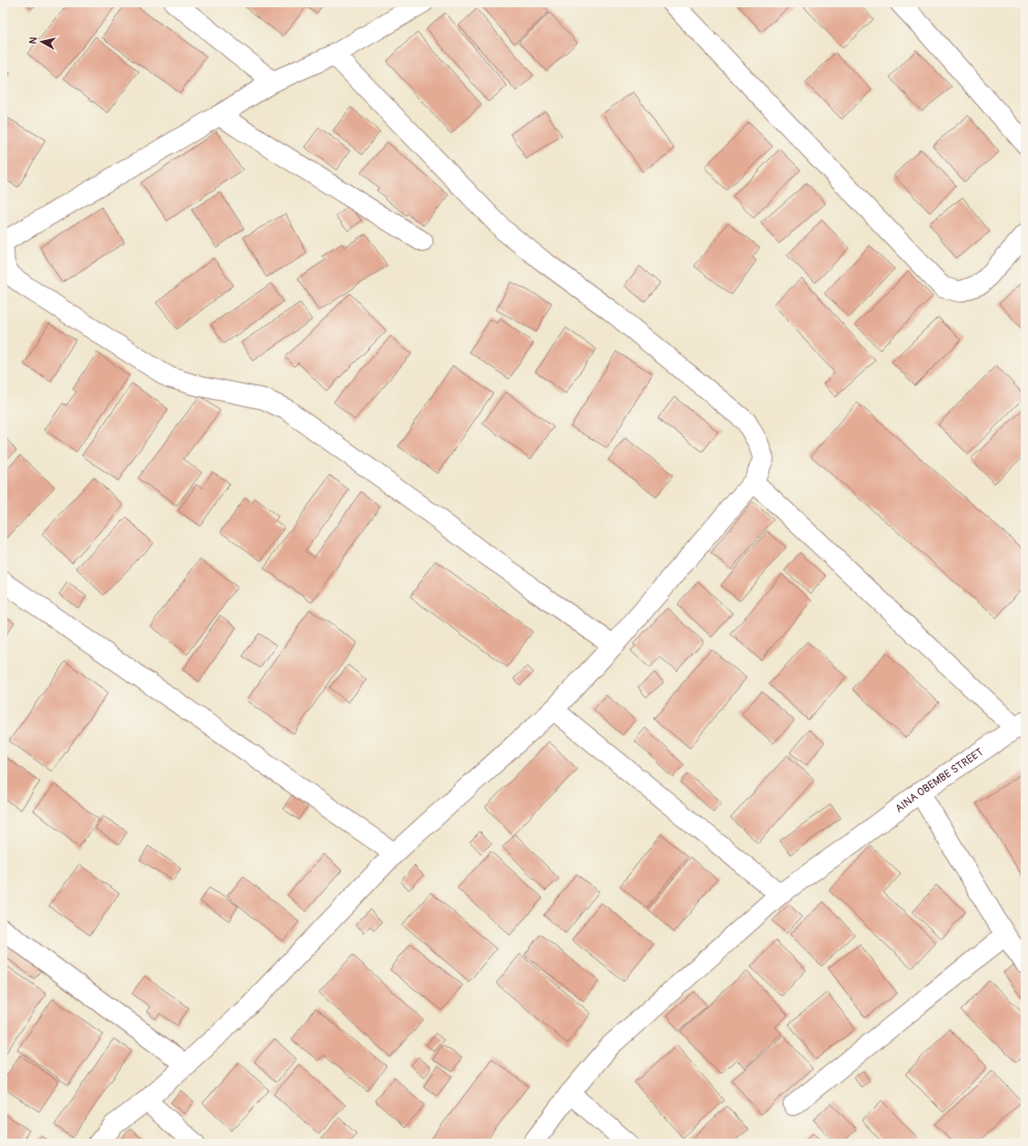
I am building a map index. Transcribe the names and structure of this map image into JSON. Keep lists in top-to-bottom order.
{
  "streets": {
    "street": ["AINA OBEMBE STREET"]
  },
  "north": "left"
}
